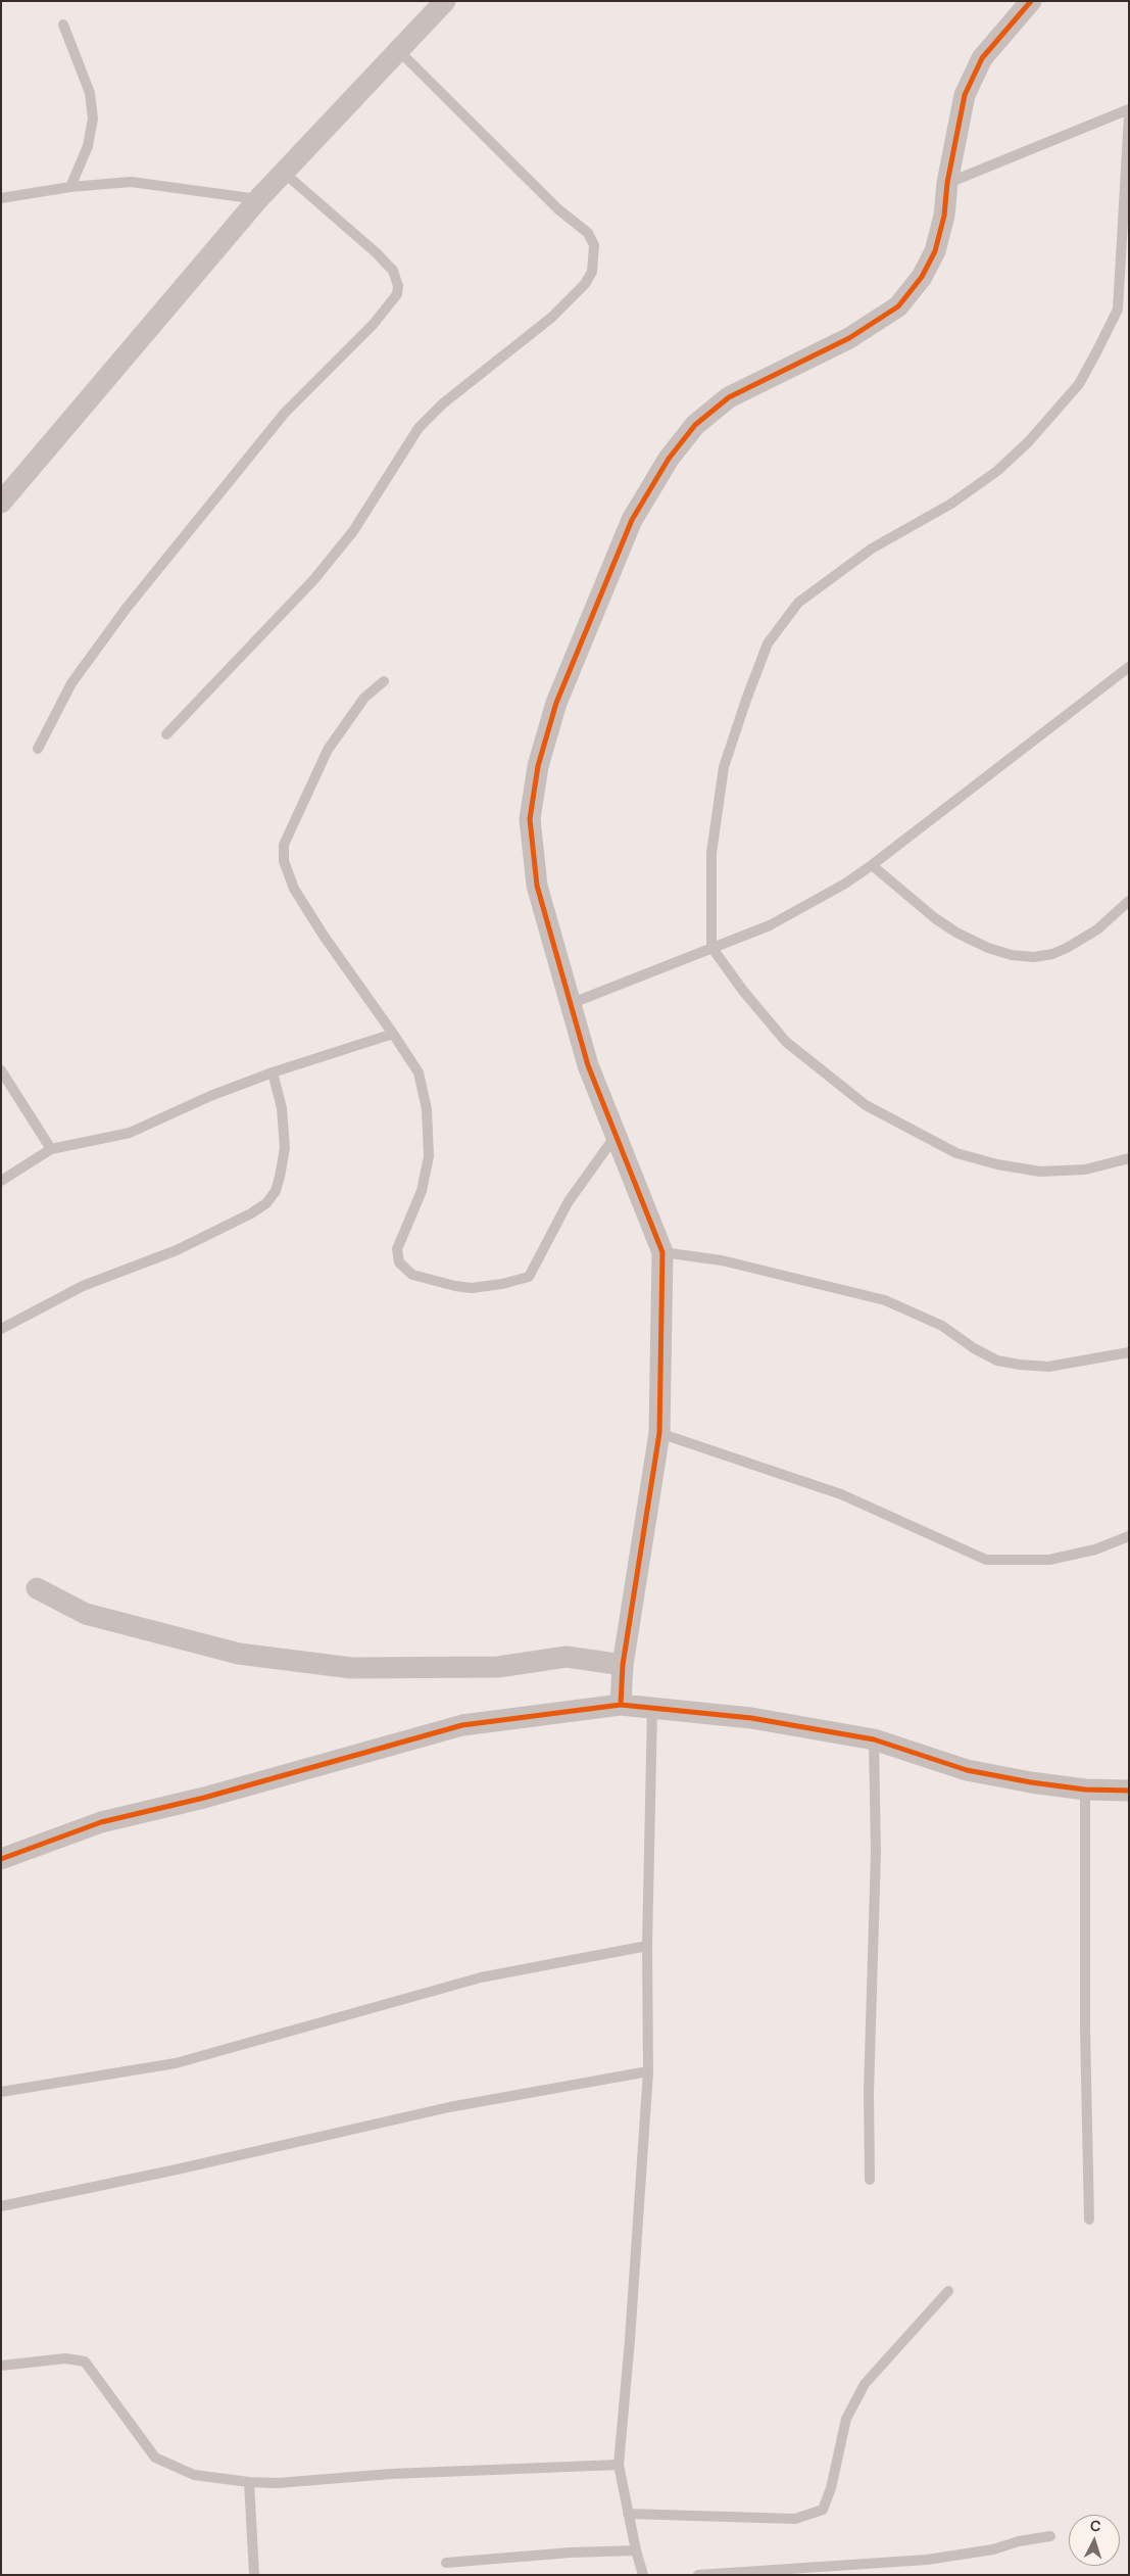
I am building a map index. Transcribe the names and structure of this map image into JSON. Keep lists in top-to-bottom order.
{
  "north": "top"
}
